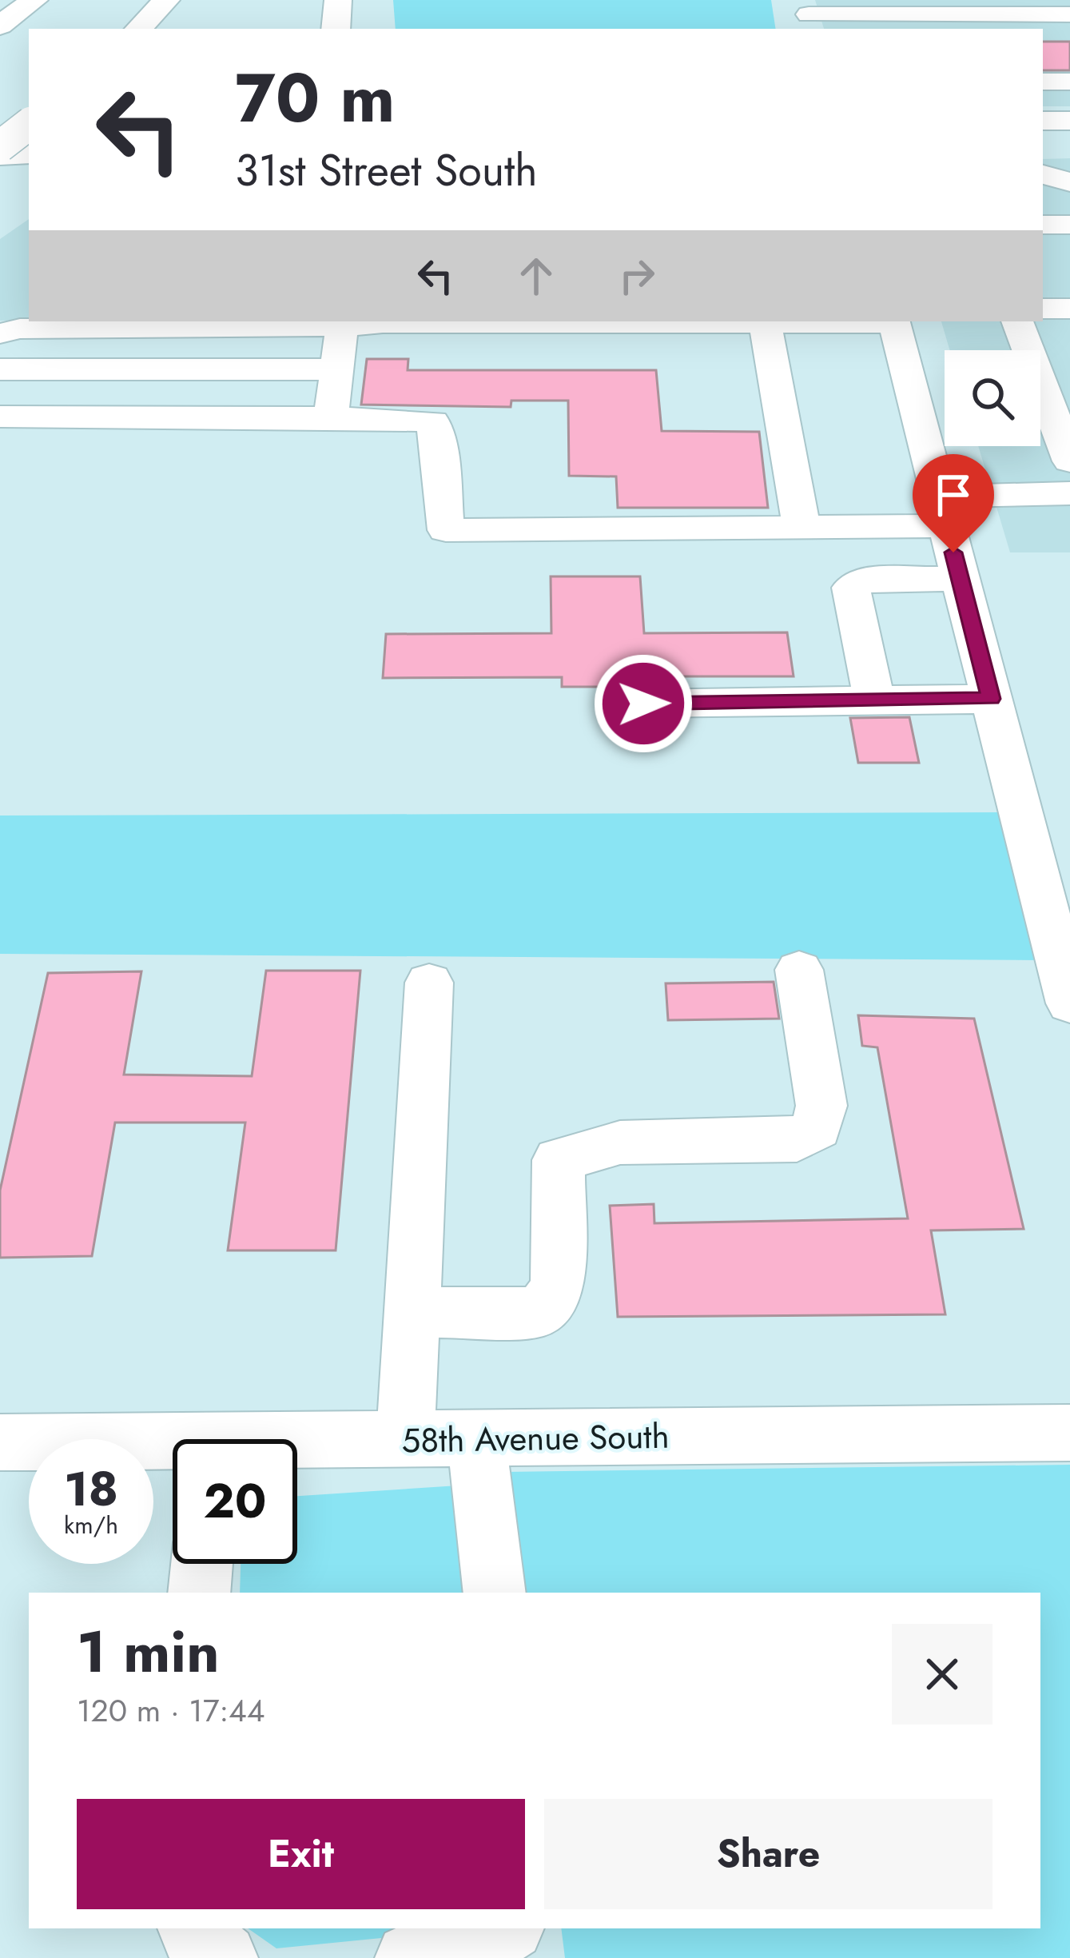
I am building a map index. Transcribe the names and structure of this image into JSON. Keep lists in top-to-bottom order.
{
  "streets": {
    "street": ["58th Avenue South"]
  },
  "page": {
    "turn": ["70 m", "31st Street South"],
    "speed": "18 km/h",
    "limit": "20",
    "heading": ["1 min", "120 m · 17:44"],
    "buttons": ["Exit", "Share"]
  }
}
